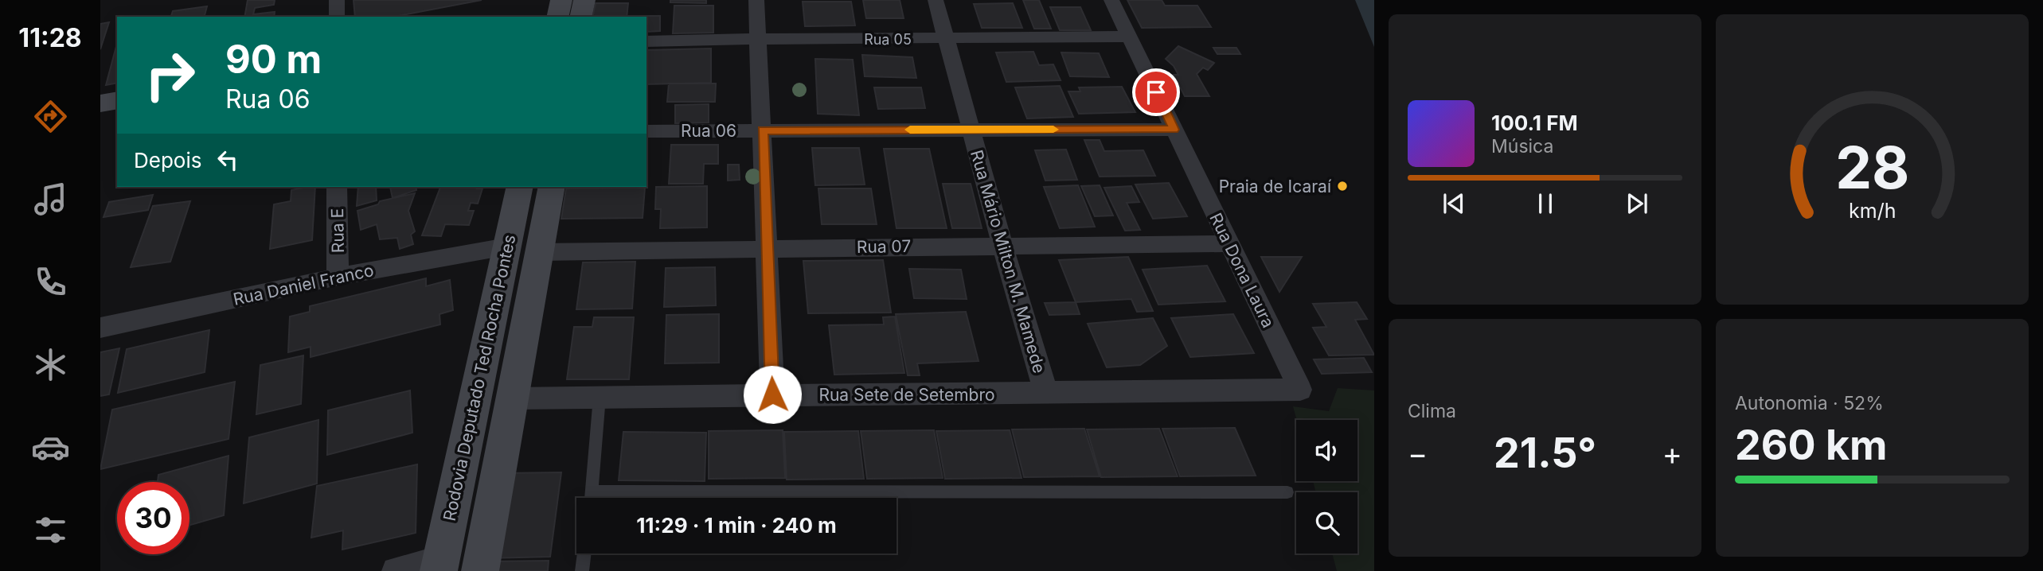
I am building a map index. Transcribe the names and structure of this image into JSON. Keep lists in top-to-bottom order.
{
  "streets": {
    "main road": ["Rodovia Deputado Ted Rocha Pontes"],
    "street": [
      "Rua 05",
      "Rua 06",
      "Rua E",
      "Rua 07",
      "Rua Mário Milton M. Mamede",
      "Rua Dona Laura",
      "Rua Daniel Franco",
      "Rua Sete de Setembro"
    ]
  },
  "crossings": [
    ["Rua 05", "Rua Mário Milton M. Mamede"],
    ["Rua 05", "Rua Dona Laura"],
    ["Rua 06", "Rua Mário Milton M. Mamede"],
    ["Rua 06", "Rua Dona Laura"],
    ["Rua E", "Rua Daniel Franco"],
    ["Rua 07", "Rua Mário Milton M. Mamede"],
    ["Rua 07", "Rua Dona Laura"],
    ["Rua 07", "Rodovia Deputado Ted Rocha Pontes"],
    ["Rua Mário Milton M. Mamede", "Rua Sete de Setembro"],
    ["Rua Dona Laura", "Rua Sete de Setembro"],
    ["Rua Daniel Franco", "Rodovia Deputado Ted Rocha Pontes"],
    ["Rodovia Deputado Ted Rocha Pontes", "Rua Sete de Setembro"]
  ],
  "places": ["Praia de Icaraí"],
  "page": {
    "tabs": "11:28",
    "turn": ["90 m", "Rua 06"],
    "song": ["100.1 FM", "Música"],
    "then": "Depois",
    "tile": [
      "Clima",
      ["Autonomia · 52%", "260 km"]
    ],
    "heat": ["−", "21.5°", "+"],
    "limit": "30",
    "trip": "11:29 · 1 min · 240 m",
    "gauge": ["28", "km/h"]
  }
}
